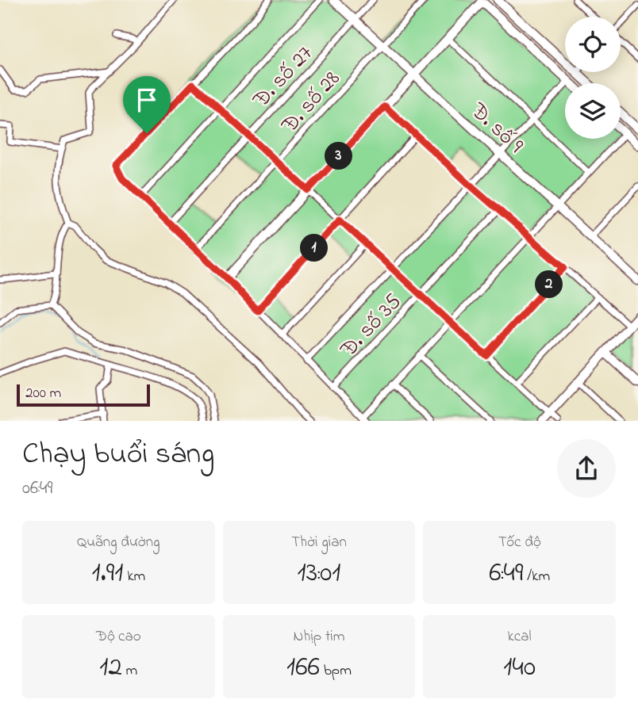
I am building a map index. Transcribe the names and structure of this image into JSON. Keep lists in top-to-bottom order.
{
  "streets": {
    "street": [
      "Đ. số 27",
      "Đ. số 28",
      "Đ. số 9",
      "Đ. số 35"
    ]
  },
  "crossings": [
    ["Đ. số 27", "Đ. số 9"],
    ["Đ. số 28", "Đ. số 9"]
  ],
  "scale_bar": "200 m",
  "page": {
    "pins": ["3", "1", "2"],
    "scale": "200 m",
    "heading": ["Chạy buổi sáng", "06:49"],
    "stats": [
      ["Quãng đường", "1.91 km"],
      ["Thời gian", "13:01"],
      ["Tốc độ", "6:49 /km"],
      ["Độ cao", "12 m"],
      ["Nhịp tim", "166 bpm"],
      ["kcal", "140"]
    ]
  }
}
